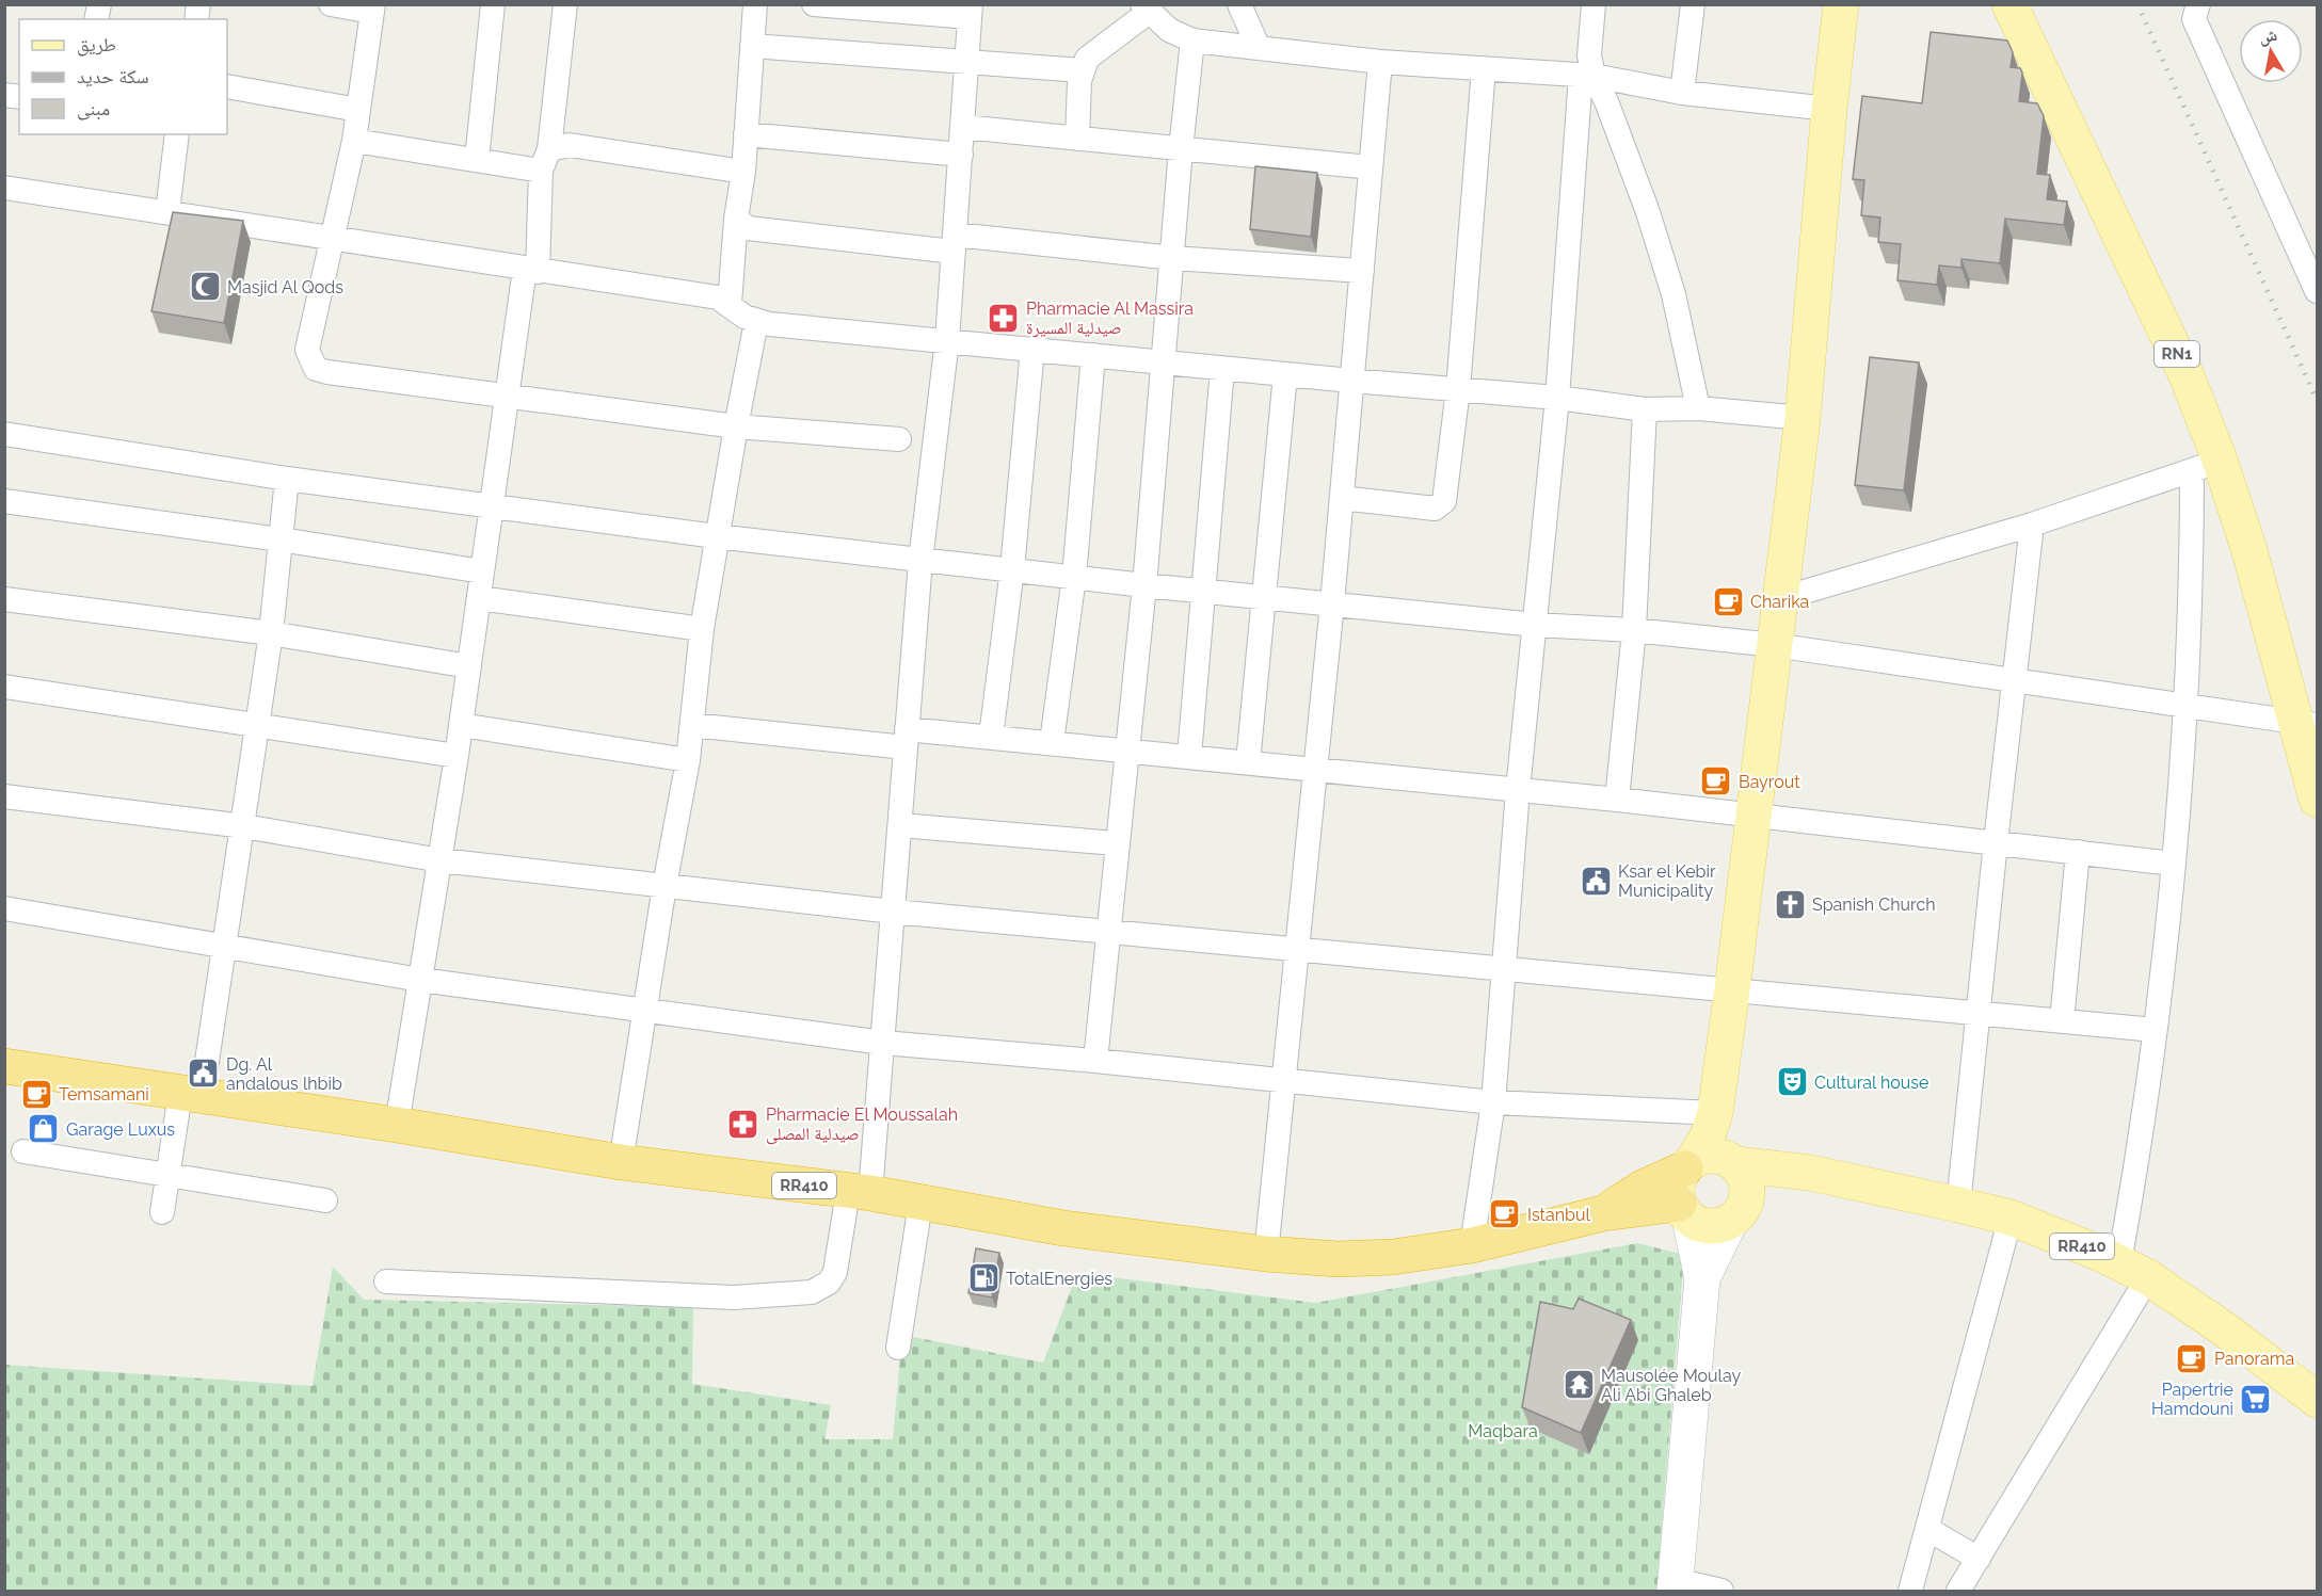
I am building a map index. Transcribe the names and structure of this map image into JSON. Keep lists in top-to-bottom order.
{
  "streets": {
    "highway": ["RR410"],
    "main road": ["RN1"]
  },
  "parks": ["Maqbara"],
  "places": {
    "mosque": ["Masjid Al Qods"],
    "pharmacy": ["Pharmacie Al Massira صيدلية المسيرة", "Pharmacie El Moussalah صيدلية المصلى"],
    "cafe": [
      "Charika",
      "Bayrout",
      "Temsamani",
      "Istanbul",
      "Panorama"
    ],
    "public building": ["Ksar el Kebir Municipality", "Dg. Al andalous lhbib"],
    "church": ["Spanish Church"],
    "theatre": ["Cultural house"],
    "shop": ["Garage Luxus"],
    "fuel station": ["TotalEnergies"],
    "temple": ["Mausolée Moulay Ali Abi Ghaleb"],
    "supermarket": ["Papertrie Hamdouni"]
  },
  "legend": ["طريق", "سكة حديد", "مبنى"],
  "north": "top"
}
